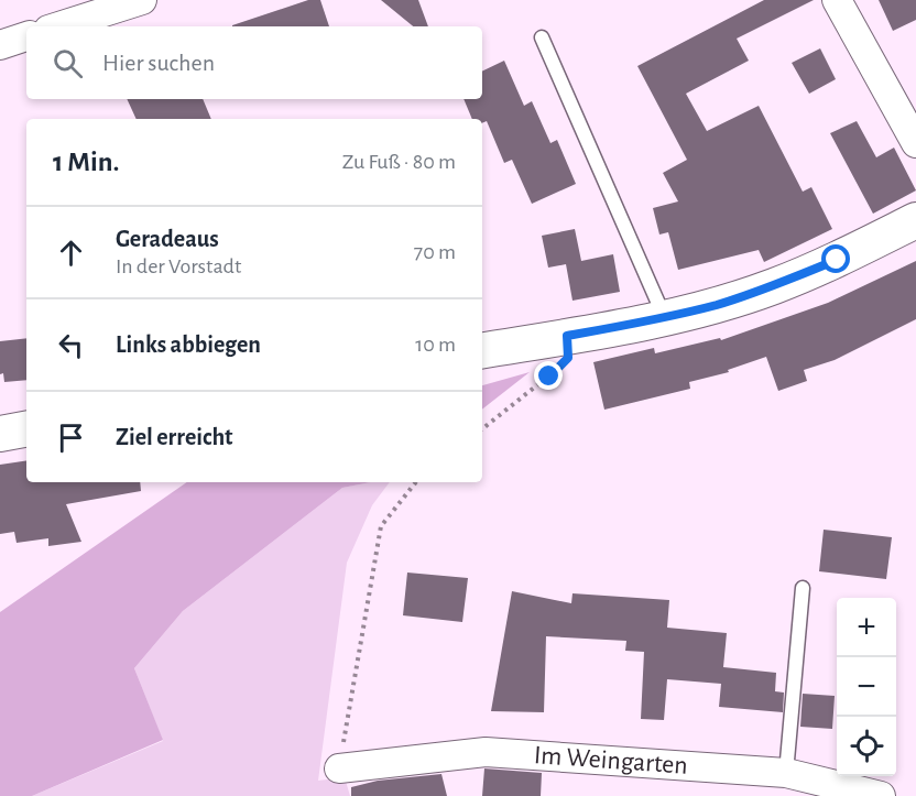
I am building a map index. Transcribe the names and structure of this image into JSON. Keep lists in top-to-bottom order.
{
  "streets": {
    "street": ["Im Weingarten"]
  },
  "page": {
    "search": "Hier suchen",
    "heading": ["1 Min.", "Zu Fuß · 80 m"],
    "list": [
      ["Geradeaus", "In der Vorstadt", "70 m"],
      ["Links abbiegen", "10 m"],
      "Ziel erreicht"
    ],
    "map_buttons": ["+", "−"]
  }
}
